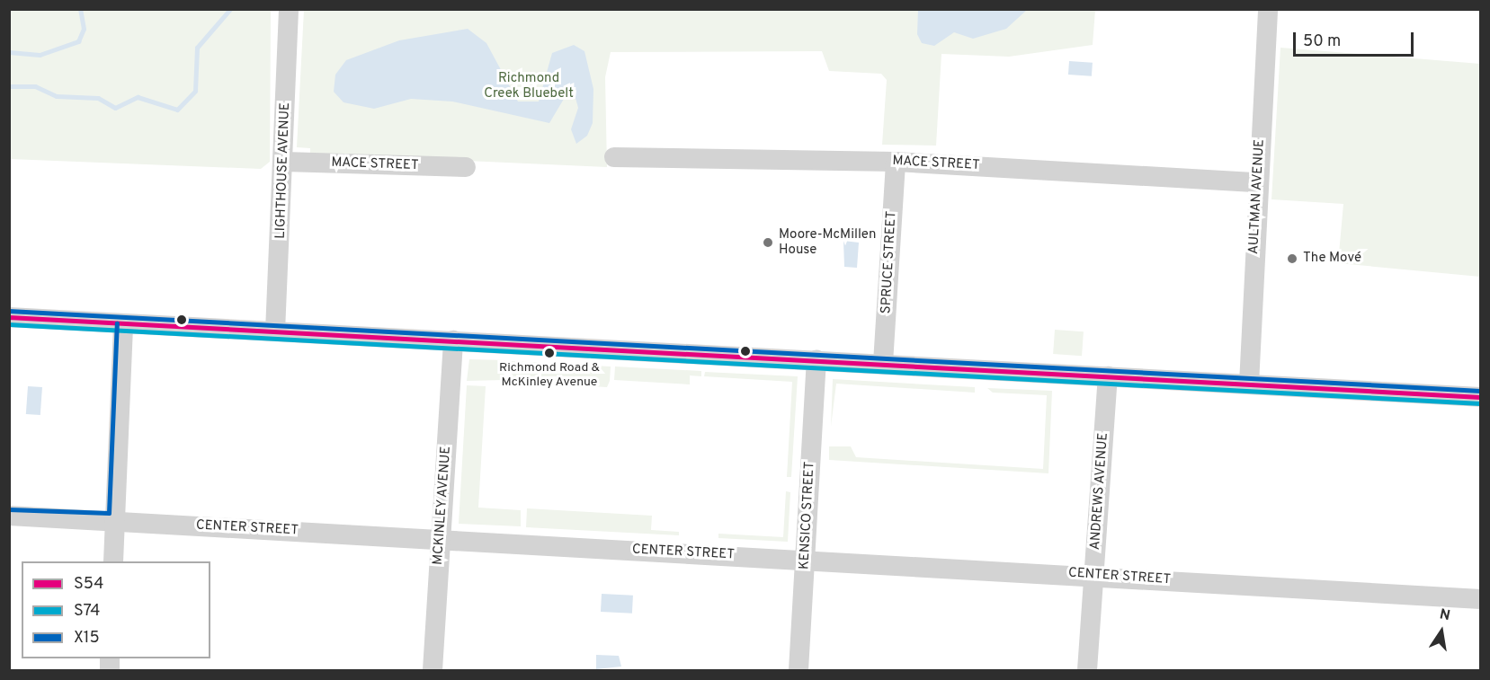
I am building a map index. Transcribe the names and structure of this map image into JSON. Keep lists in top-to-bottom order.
{
  "streets": {
    "street": [
      "MACE STREET",
      "LIGHTHOUSE AVENUE",
      "AULTMAN AVENUE",
      "SPRUCE STREET",
      "ANDREWS AVENUE",
      "MCKINLEY AVENUE",
      "KENSICO STREET",
      "CENTER STREET"
    ]
  },
  "crossings": [
    ["MACE STREET", "LIGHTHOUSE AVENUE"],
    ["MACE STREET", "AULTMAN AVENUE"],
    ["MACE STREET", "SPRUCE STREET"],
    ["ANDREWS AVENUE", "CENTER STREET"],
    ["MCKINLEY AVENUE", "CENTER STREET"],
    ["KENSICO STREET", "CENTER STREET"]
  ],
  "parks": ["Richmond Creek Bluebelt"],
  "places": ["Moore-McMillen House", "The Mové", "Richmond Road & McKinley Avenue"],
  "lines": ["transit line X15", "transit line S54", "transit line S74"],
  "legend": ["S54", "S74", "X15"],
  "scale_bar": "50 m",
  "north": "top"
}
